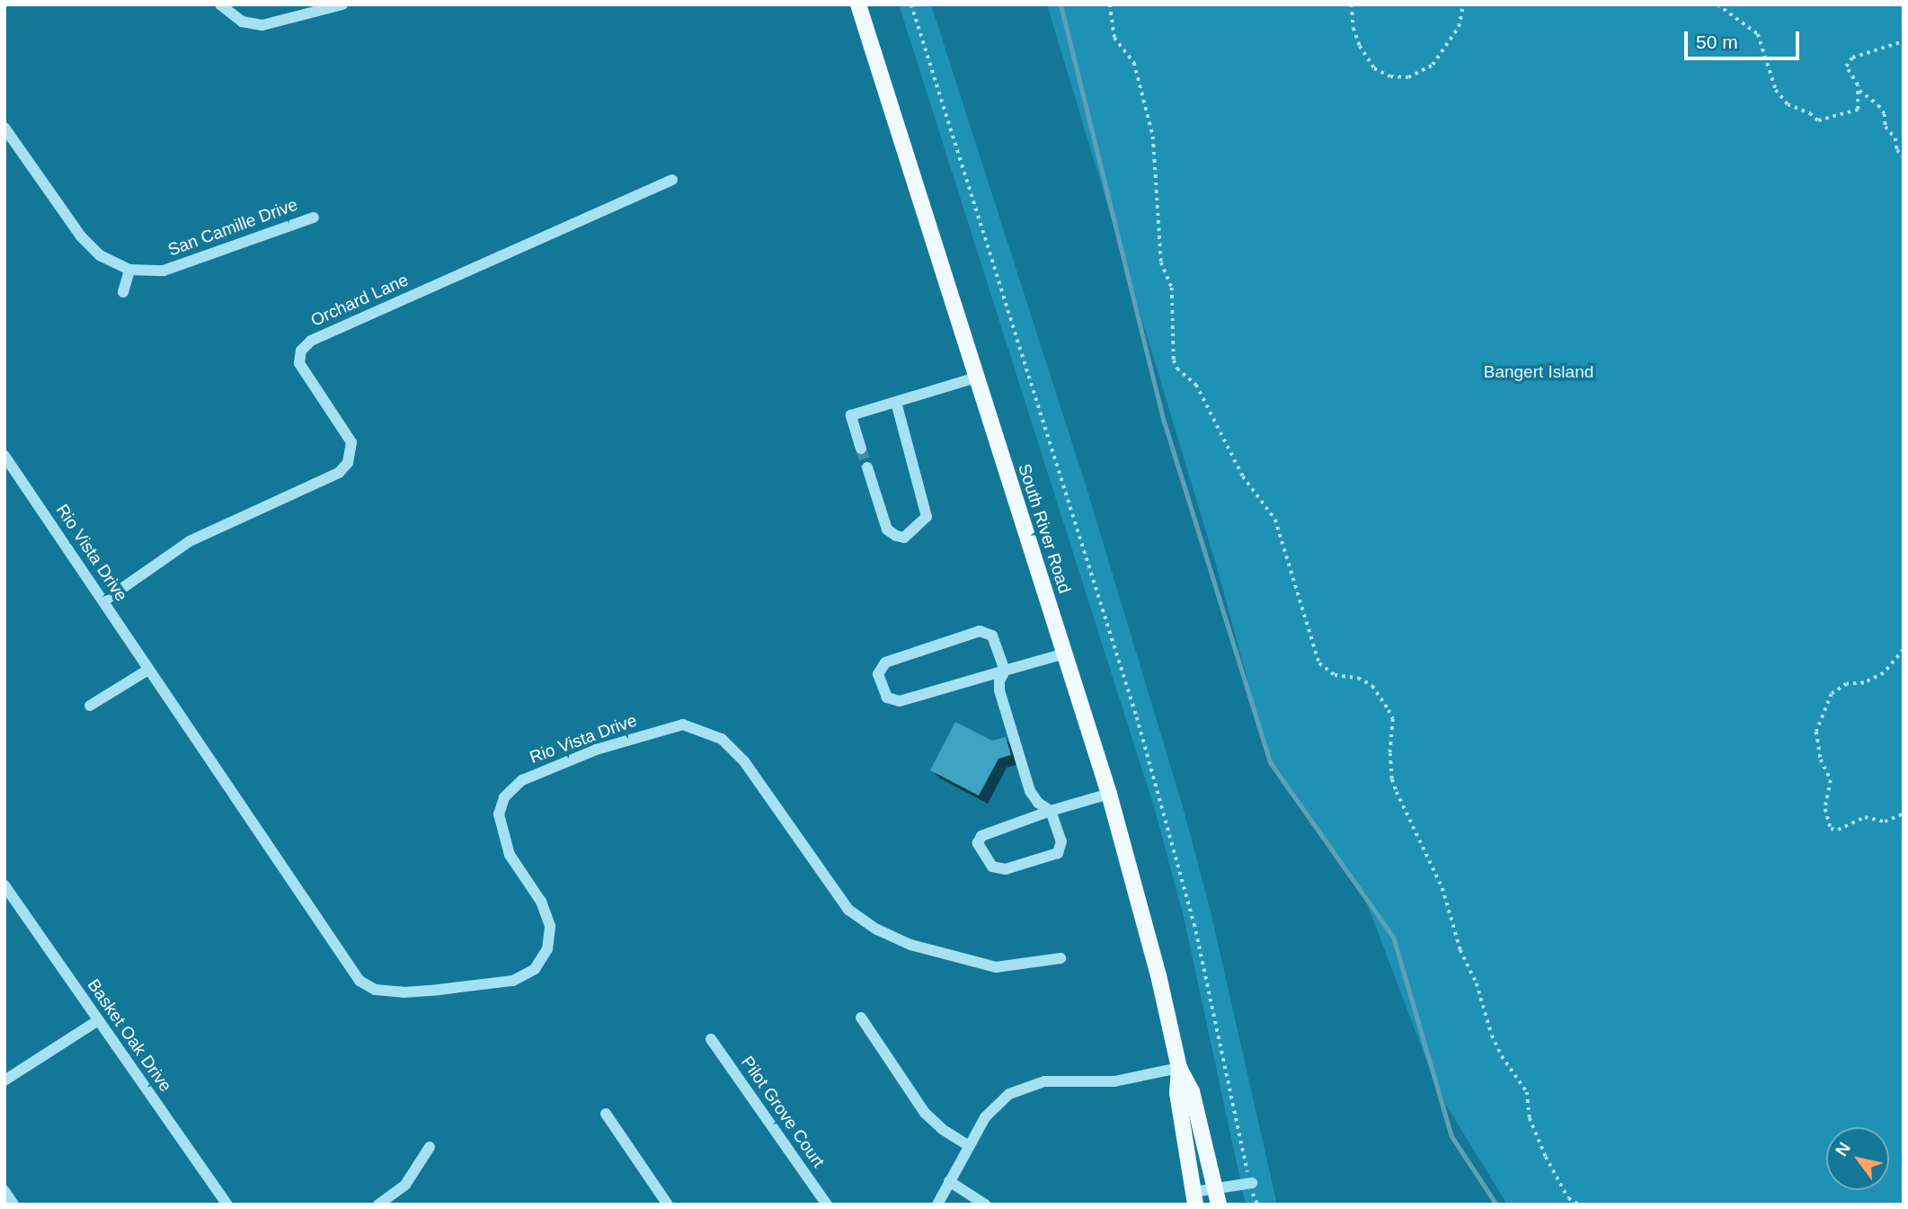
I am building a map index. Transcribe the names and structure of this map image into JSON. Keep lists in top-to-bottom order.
{
  "streets": {
    "main road": ["South River Road"],
    "street": [
      "San Camille Drive",
      "Orchard Lane",
      "Rio Vista Drive",
      "Basket Oak Drive",
      "Pilot Grove Court"
    ]
  },
  "crossings": [
    ["Orchard Lane", "Rio Vista Drive"]
  ],
  "parks": ["Bangert Island"],
  "scale_bar": "50 m",
  "north": "top left"
}
